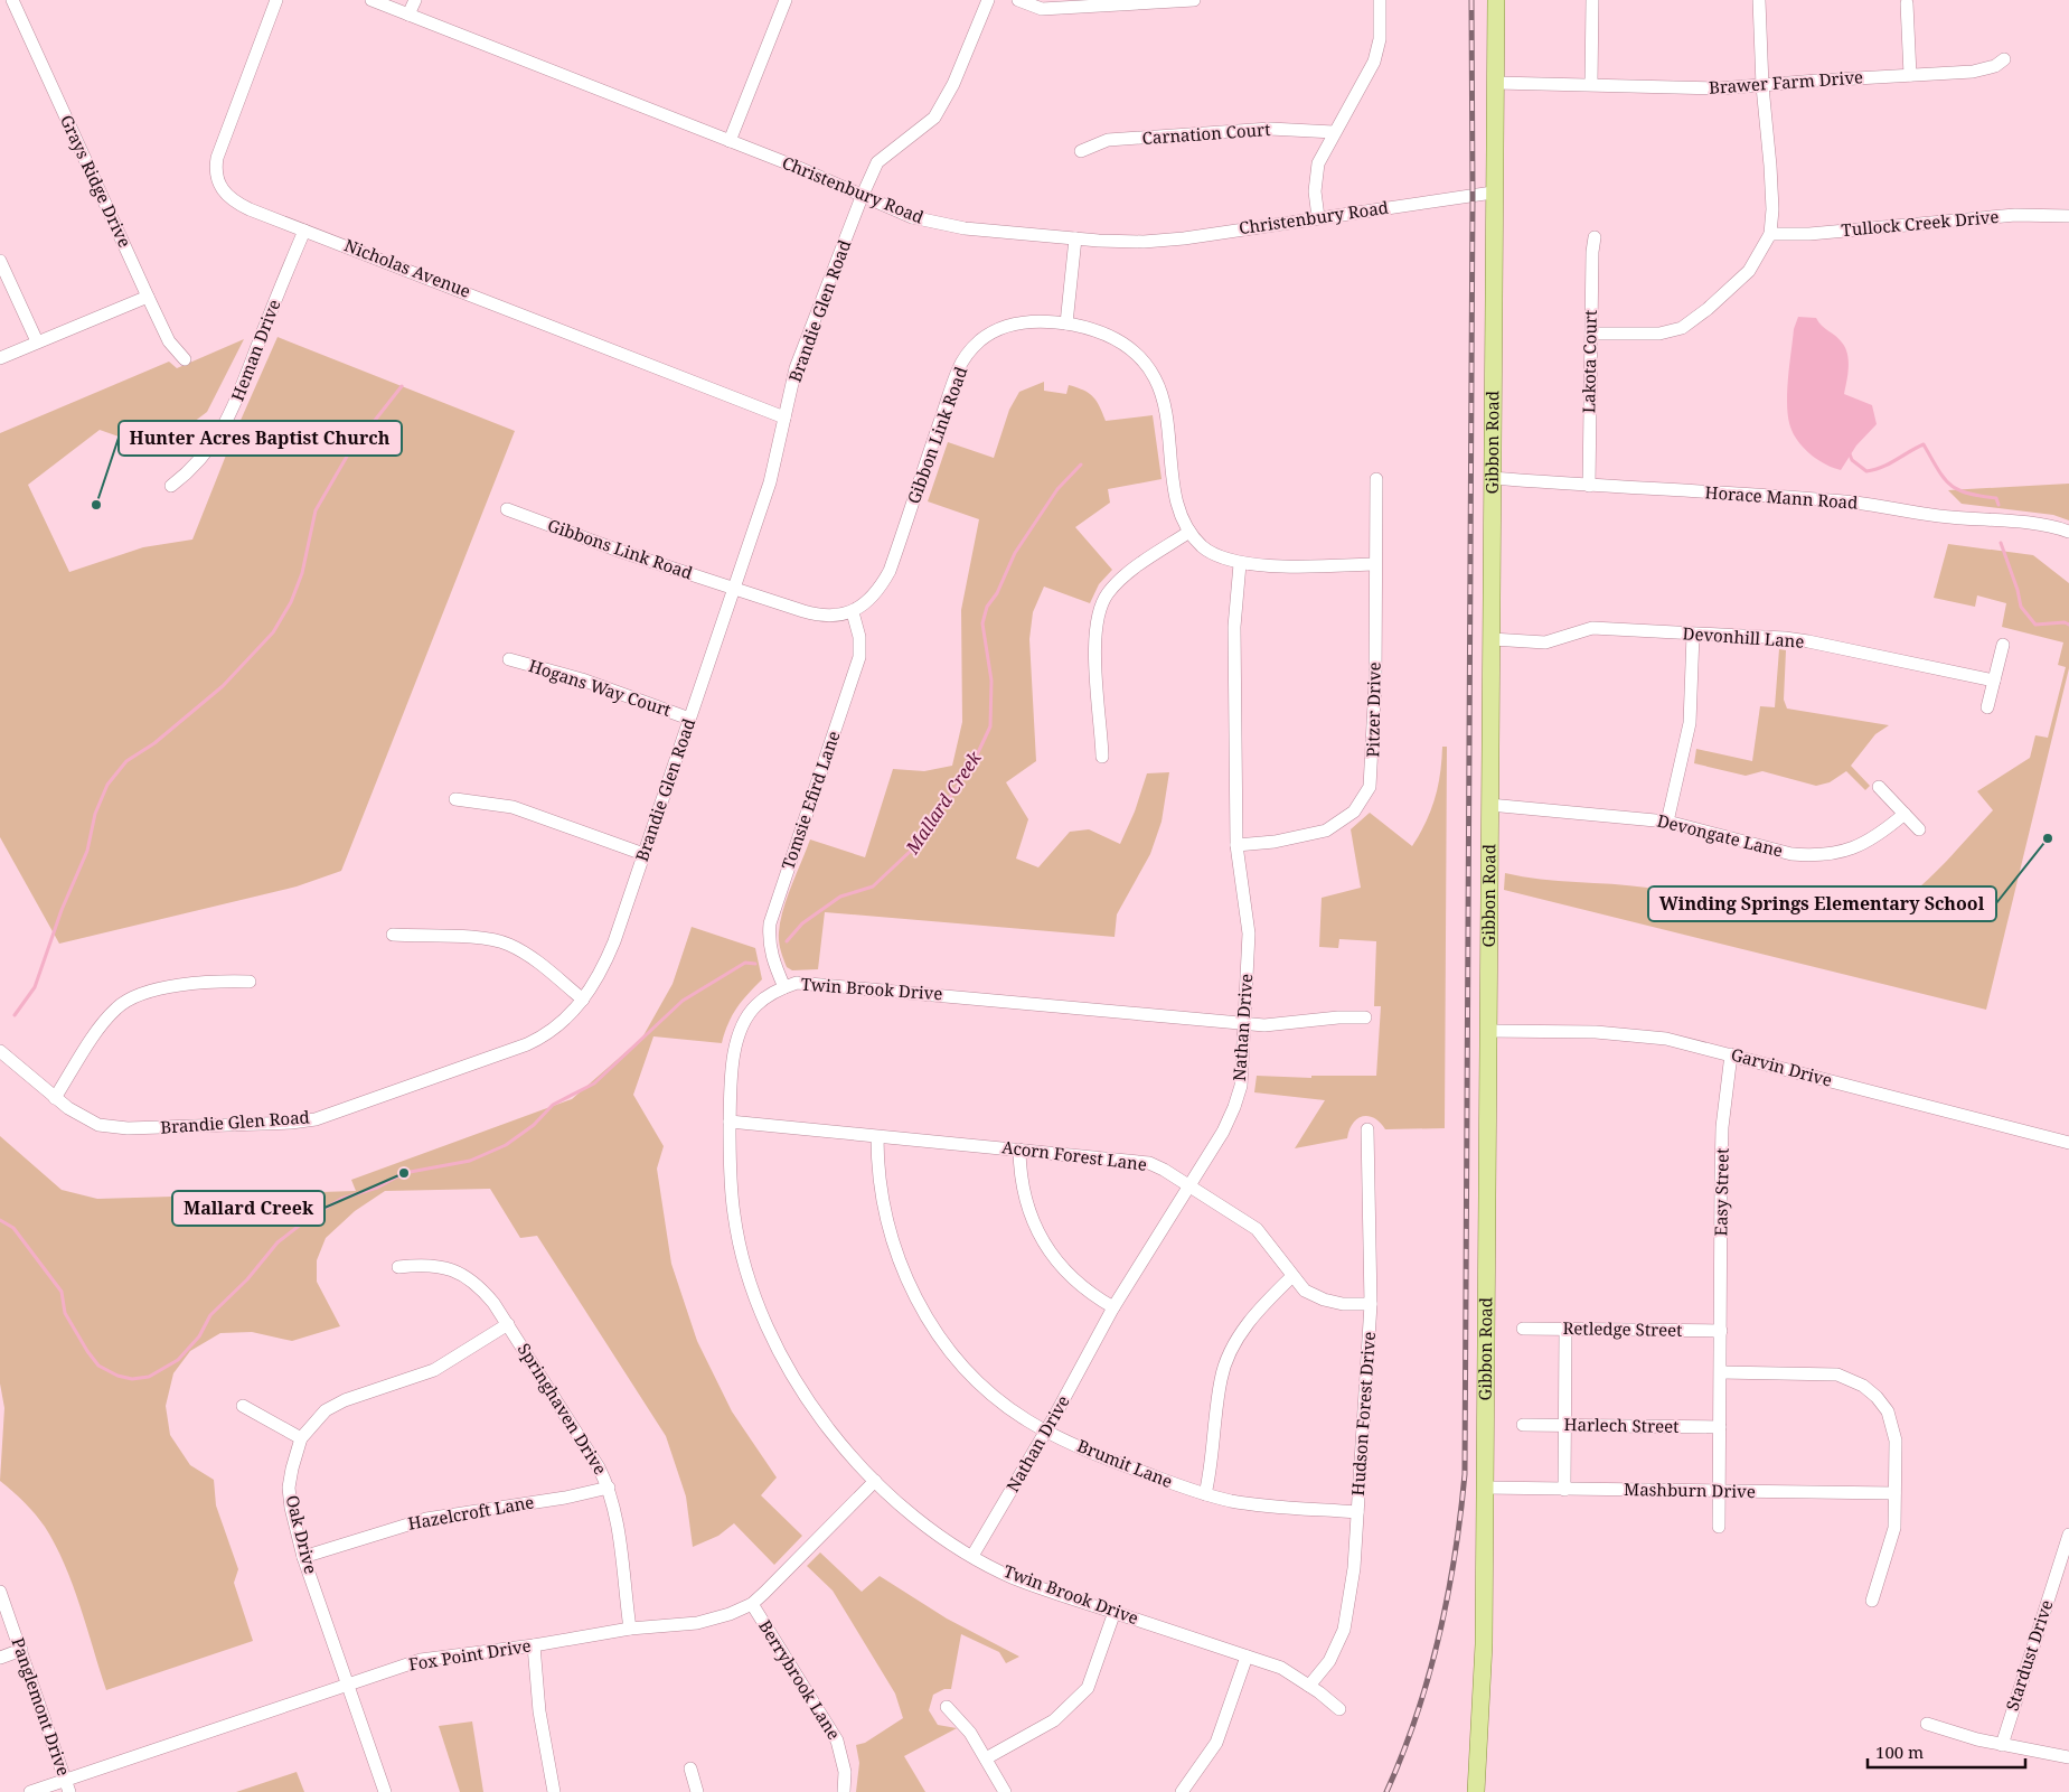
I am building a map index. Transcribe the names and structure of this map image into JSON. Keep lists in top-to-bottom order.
{
  "streets": {
    "main road": ["Gibbon Road"],
    "street": [
      "Brawer Farm Drive",
      "Carnation Court",
      "Grays Ridge Drive",
      "Christenbury Road",
      "Tullock Creek Drive",
      "Nicholas Avenue",
      "Brandie Glen Road",
      "Heman Drive",
      "Lakota Court",
      "Gibbon Link Road",
      "Horace Mann Road",
      "Gibbons Link Road",
      "Devonhill Lane",
      "Hogans Way Court",
      "Pitzer Drive",
      "Tomsie Efird Lane",
      "Devongate Lane",
      "Twin Brook Drive",
      "Nathan Drive",
      "Garvin Drive",
      "Acorn Forest Lane",
      "Easy Street",
      "Retledge Street",
      "Springhaven Drive",
      "Hudson Forest Drive",
      "Harlech Street",
      "Brumit Lane",
      "Mashburn Drive",
      "Hazelcroft Lane",
      "Oak Drive",
      "Fox Point Drive",
      "Stardust Drive",
      "Berrybrook Lane",
      "Panglemont Drive"
    ]
  },
  "crossings": [
    ["Brawer Farm Drive", "Gibbon Road"],
    ["Christenbury Road", "Brandie Glen Road"],
    ["Christenbury Road", "Gibbon Road"],
    ["Nicholas Avenue", "Brandie Glen Road"],
    ["Nicholas Avenue", "Heman Drive"],
    ["Brandie Glen Road", "Gibbons Link Road"],
    ["Brandie Glen Road", "Hogans Way Court"],
    ["Lakota Court", "Horace Mann Road"],
    ["Gibbon Link Road", "Pitzer Drive"],
    ["Gibbon Link Road", "Tomsie Efird Lane"],
    ["Gibbon Link Road", "Nathan Drive"],
    ["Gibbon Road", "Horace Mann Road"],
    ["Gibbon Road", "Devonhill Lane"],
    ["Gibbon Road", "Devongate Lane"],
    ["Gibbon Road", "Garvin Drive"],
    ["Gibbon Road", "Mashburn Drive"],
    ["Pitzer Drive", "Nathan Drive"],
    ["Tomsie Efird Lane", "Twin Brook Drive"],
    ["Twin Brook Drive", "Nathan Drive"],
    ["Twin Brook Drive", "Acorn Forest Lane"],
    ["Twin Brook Drive", "Hudson Forest Drive"],
    ["Twin Brook Drive", "Fox Point Drive"],
    ["Nathan Drive", "Acorn Forest Lane"],
    ["Nathan Drive", "Brumit Lane"],
    ["Garvin Drive", "Easy Street"],
    ["Acorn Forest Lane", "Hudson Forest Drive"],
    ["Acorn Forest Lane", "Brumit Lane"],
    ["Easy Street", "Retledge Street"],
    ["Easy Street", "Harlech Street"],
    ["Easy Street", "Mashburn Drive"],
    ["Springhaven Drive", "Hazelcroft Lane"],
    ["Springhaven Drive", "Oak Drive"],
    ["Springhaven Drive", "Fox Point Drive"],
    ["Hudson Forest Drive", "Brumit Lane"],
    ["Hazelcroft Lane", "Oak Drive"],
    ["Oak Drive", "Fox Point Drive"],
    ["Fox Point Drive", "Berrybrook Lane"],
    ["Fox Point Drive", "Panglemont Drive"]
  ],
  "water": ["Mallard Creek"],
  "places": ["Hunter Acres Baptist Church", "Winding Springs Elementary School", "Mallard Creek"],
  "scale_bar": "100 m"
}
